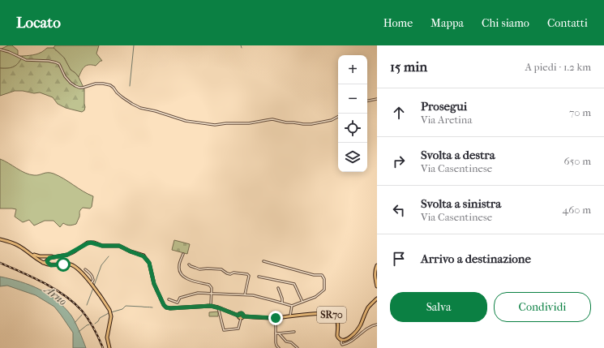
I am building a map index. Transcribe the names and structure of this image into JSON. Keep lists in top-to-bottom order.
{
  "streets": {
    "main road": ["SR70"]
  },
  "water": ["Arno"],
  "page": {
    "header": "Locato",
    "nav": [
      "Home",
      "Mappa",
      "Chi siamo",
      "Contatti"
    ],
    "heading": ["15 min", "A piedi · 1.2 km"],
    "map_buttons": ["+", "−"],
    "list": [
      ["Prosegui", "Via Aretina", "70 m"],
      ["Svolta a destra", "Via Casentinese", "650 m"],
      ["Svolta a sinistra", "Via Casentinese", "460 m"],
      "Arrivo a destinazione"
    ],
    "buttons": ["Salva", "Condividi"]
  }
}
